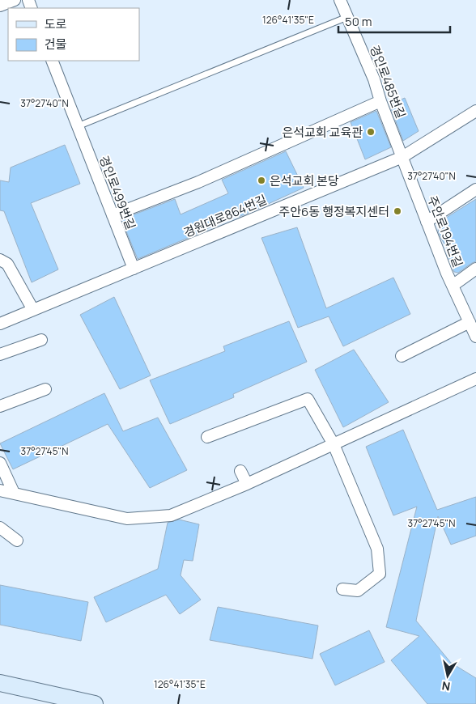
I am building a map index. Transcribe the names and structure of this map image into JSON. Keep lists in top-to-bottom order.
{
  "streets": {
    "street": [
      "경인로485번길",
      "경인로499번길",
      "경원대로864번길",
      "주안로194번길"
    ]
  },
  "crossings": [
    ["경인로485번길", "경원대로864번길"],
    ["경인로485번길", "주안로194번길"],
    ["경인로499번길", "경원대로864번길"],
    ["경원대로864번길", "주안로194번길"]
  ],
  "places": ["은석교회 교육관", "은석교회 본당", "주안6동 행정복지센터"],
  "legend": ["도로", "건물"],
  "scale_bar": "50 m",
  "north": "bottom",
  "coordinates": ["126°41'35\"E", "37°27'40\"N", "37°27'45\"N"]
}
